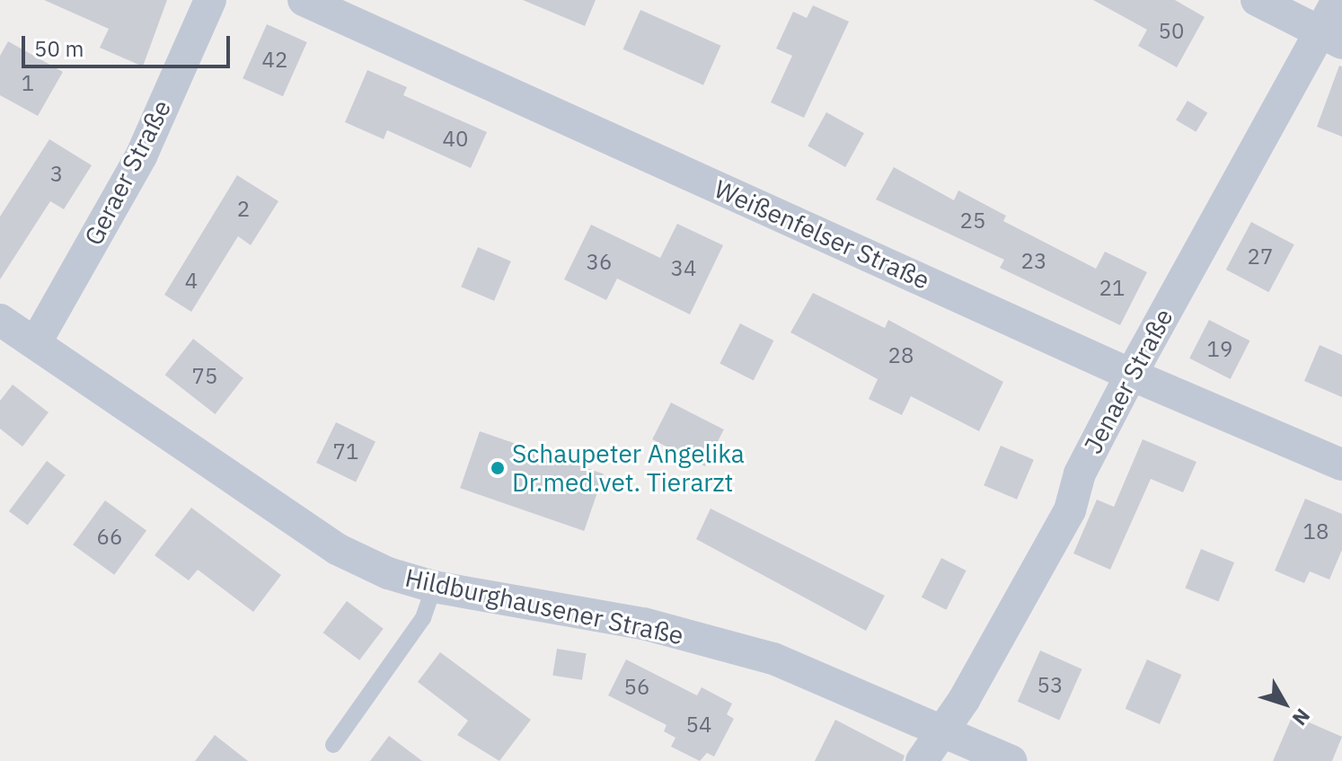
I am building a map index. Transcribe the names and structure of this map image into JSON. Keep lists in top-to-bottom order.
{
  "streets": {
    "street": [
      "Geraer Straße",
      "Weißenfelser Straße",
      "Jenaer Straße",
      "Hildburghausener Straße"
    ]
  },
  "crossings": [
    ["Geraer Straße", "Hildburghausener Straße"],
    ["Weißenfelser Straße", "Jenaer Straße"],
    ["Jenaer Straße", "Hildburghausener Straße"]
  ],
  "places": ["Schaupeter Angelika Dr.med.vet. Tierarzt"],
  "house_numbers": [
    "50",
    "42",
    "1",
    "40",
    "3",
    "2",
    "25",
    "27",
    "23",
    "36",
    "34",
    "4",
    "21",
    "19",
    "28",
    "75",
    "71",
    "18",
    "66",
    "53",
    "56",
    "54"
  ],
  "scale_bar": "50 m",
  "north": "bottom right"
}
